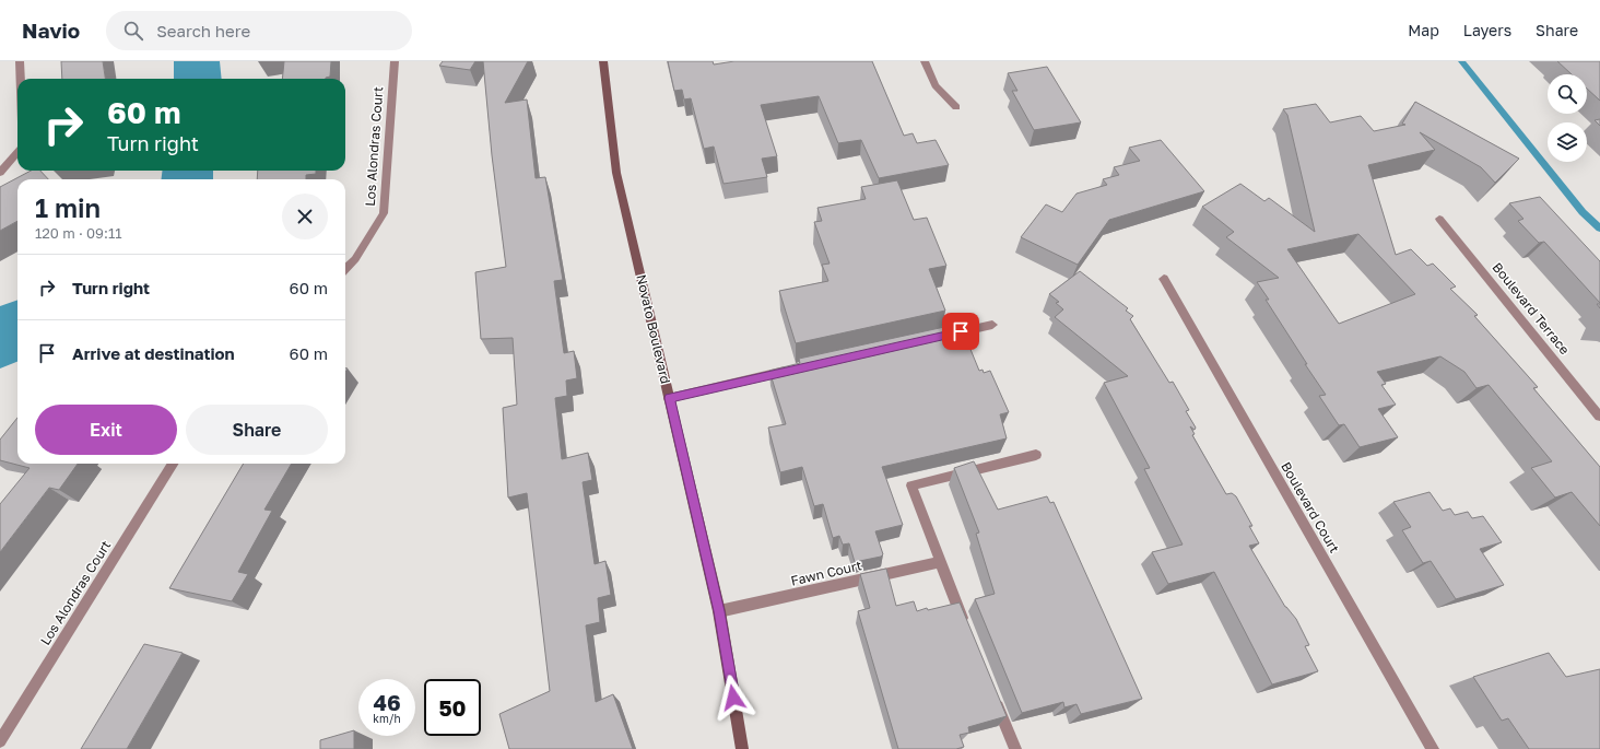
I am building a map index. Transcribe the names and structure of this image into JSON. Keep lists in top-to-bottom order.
{
  "streets": {
    "main road": ["Novato Boulevard"],
    "street": [
      "Los Alondras Court",
      "Boulevard Terrace",
      "Boulevard Court",
      "Fawn Court"
    ]
  },
  "crossings": [
    ["Novato Boulevard", "Fawn Court"]
  ],
  "page": {
    "header": "Navio",
    "search": "Search here",
    "nav": ["Map", "Layers", "Share"],
    "turn": ["60 m", "Turn right"],
    "heading": ["1 min", "120 m · 09:11"],
    "list": [
      {
        "name": "Turn right",
        "value": "60 m"
      },
      {
        "name": "Arrive at destination",
        "value": "60 m"
      }
    ],
    "buttons": ["Exit", "Share"],
    "speed": "46 km/h",
    "limit": "50"
  }
}
